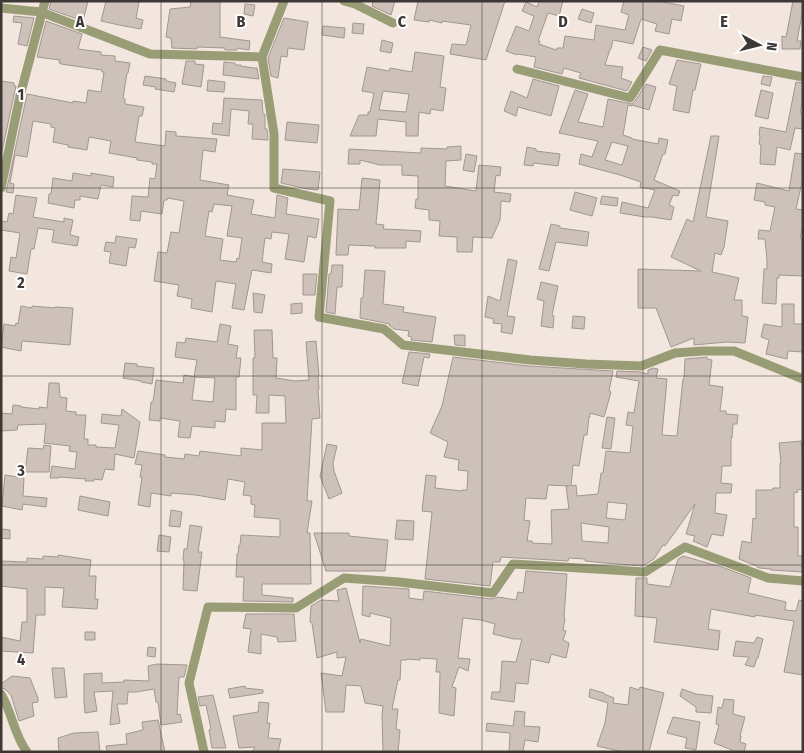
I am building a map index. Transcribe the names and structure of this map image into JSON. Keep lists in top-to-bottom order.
{
  "north": "right",
  "grid": {
    "columns": [
      "A",
      "B",
      "C",
      "D",
      "E"
    ],
    "rows": [
      "1",
      "2",
      "3",
      "4"
    ]
  }
}
